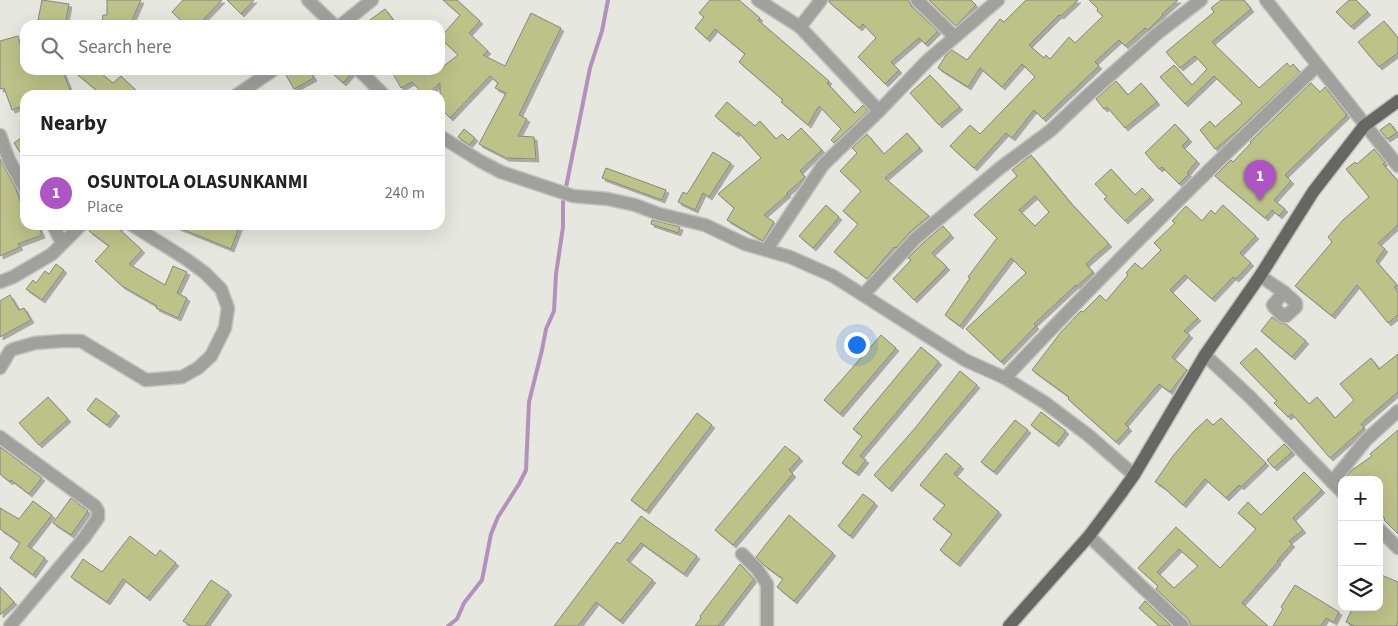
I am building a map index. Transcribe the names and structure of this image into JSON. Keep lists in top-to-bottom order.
{
  "page": {
    "search": "Search here",
    "heading": "Nearby",
    "list": [
      {
        "mark": "1",
        "name": "OSUNTOLA OLASUNKANMI",
        "note": "Place",
        "value": "240 m"
      }
    ],
    "pins": "1",
    "map_buttons": ["+", "−"]
  }
}
